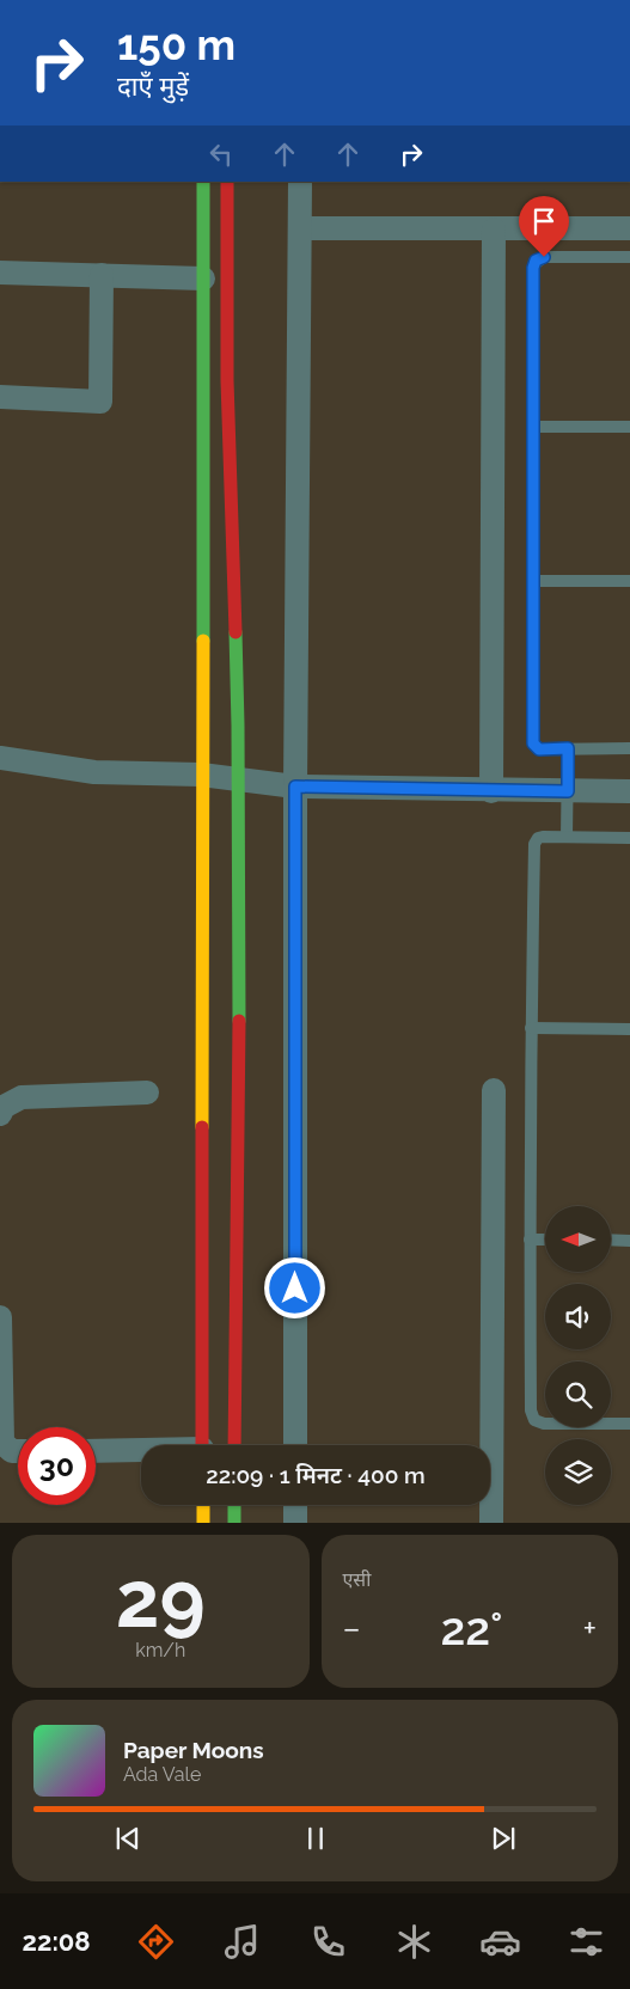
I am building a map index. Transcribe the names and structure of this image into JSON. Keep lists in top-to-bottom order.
{
  "north": "left",
  "page": {
    "turn": ["150 m", "दाएँ मुड़ें"],
    "limit": "30",
    "trip": "22:09 · 1 मिनट · 400 m",
    "tile": [
      ["29", "km/h"],
      "एसी"
    ],
    "heat": ["−", "22°", "+"],
    "song": ["Paper Moons", "Ada Vale"],
    "tabs": "22:08"
  }
}
